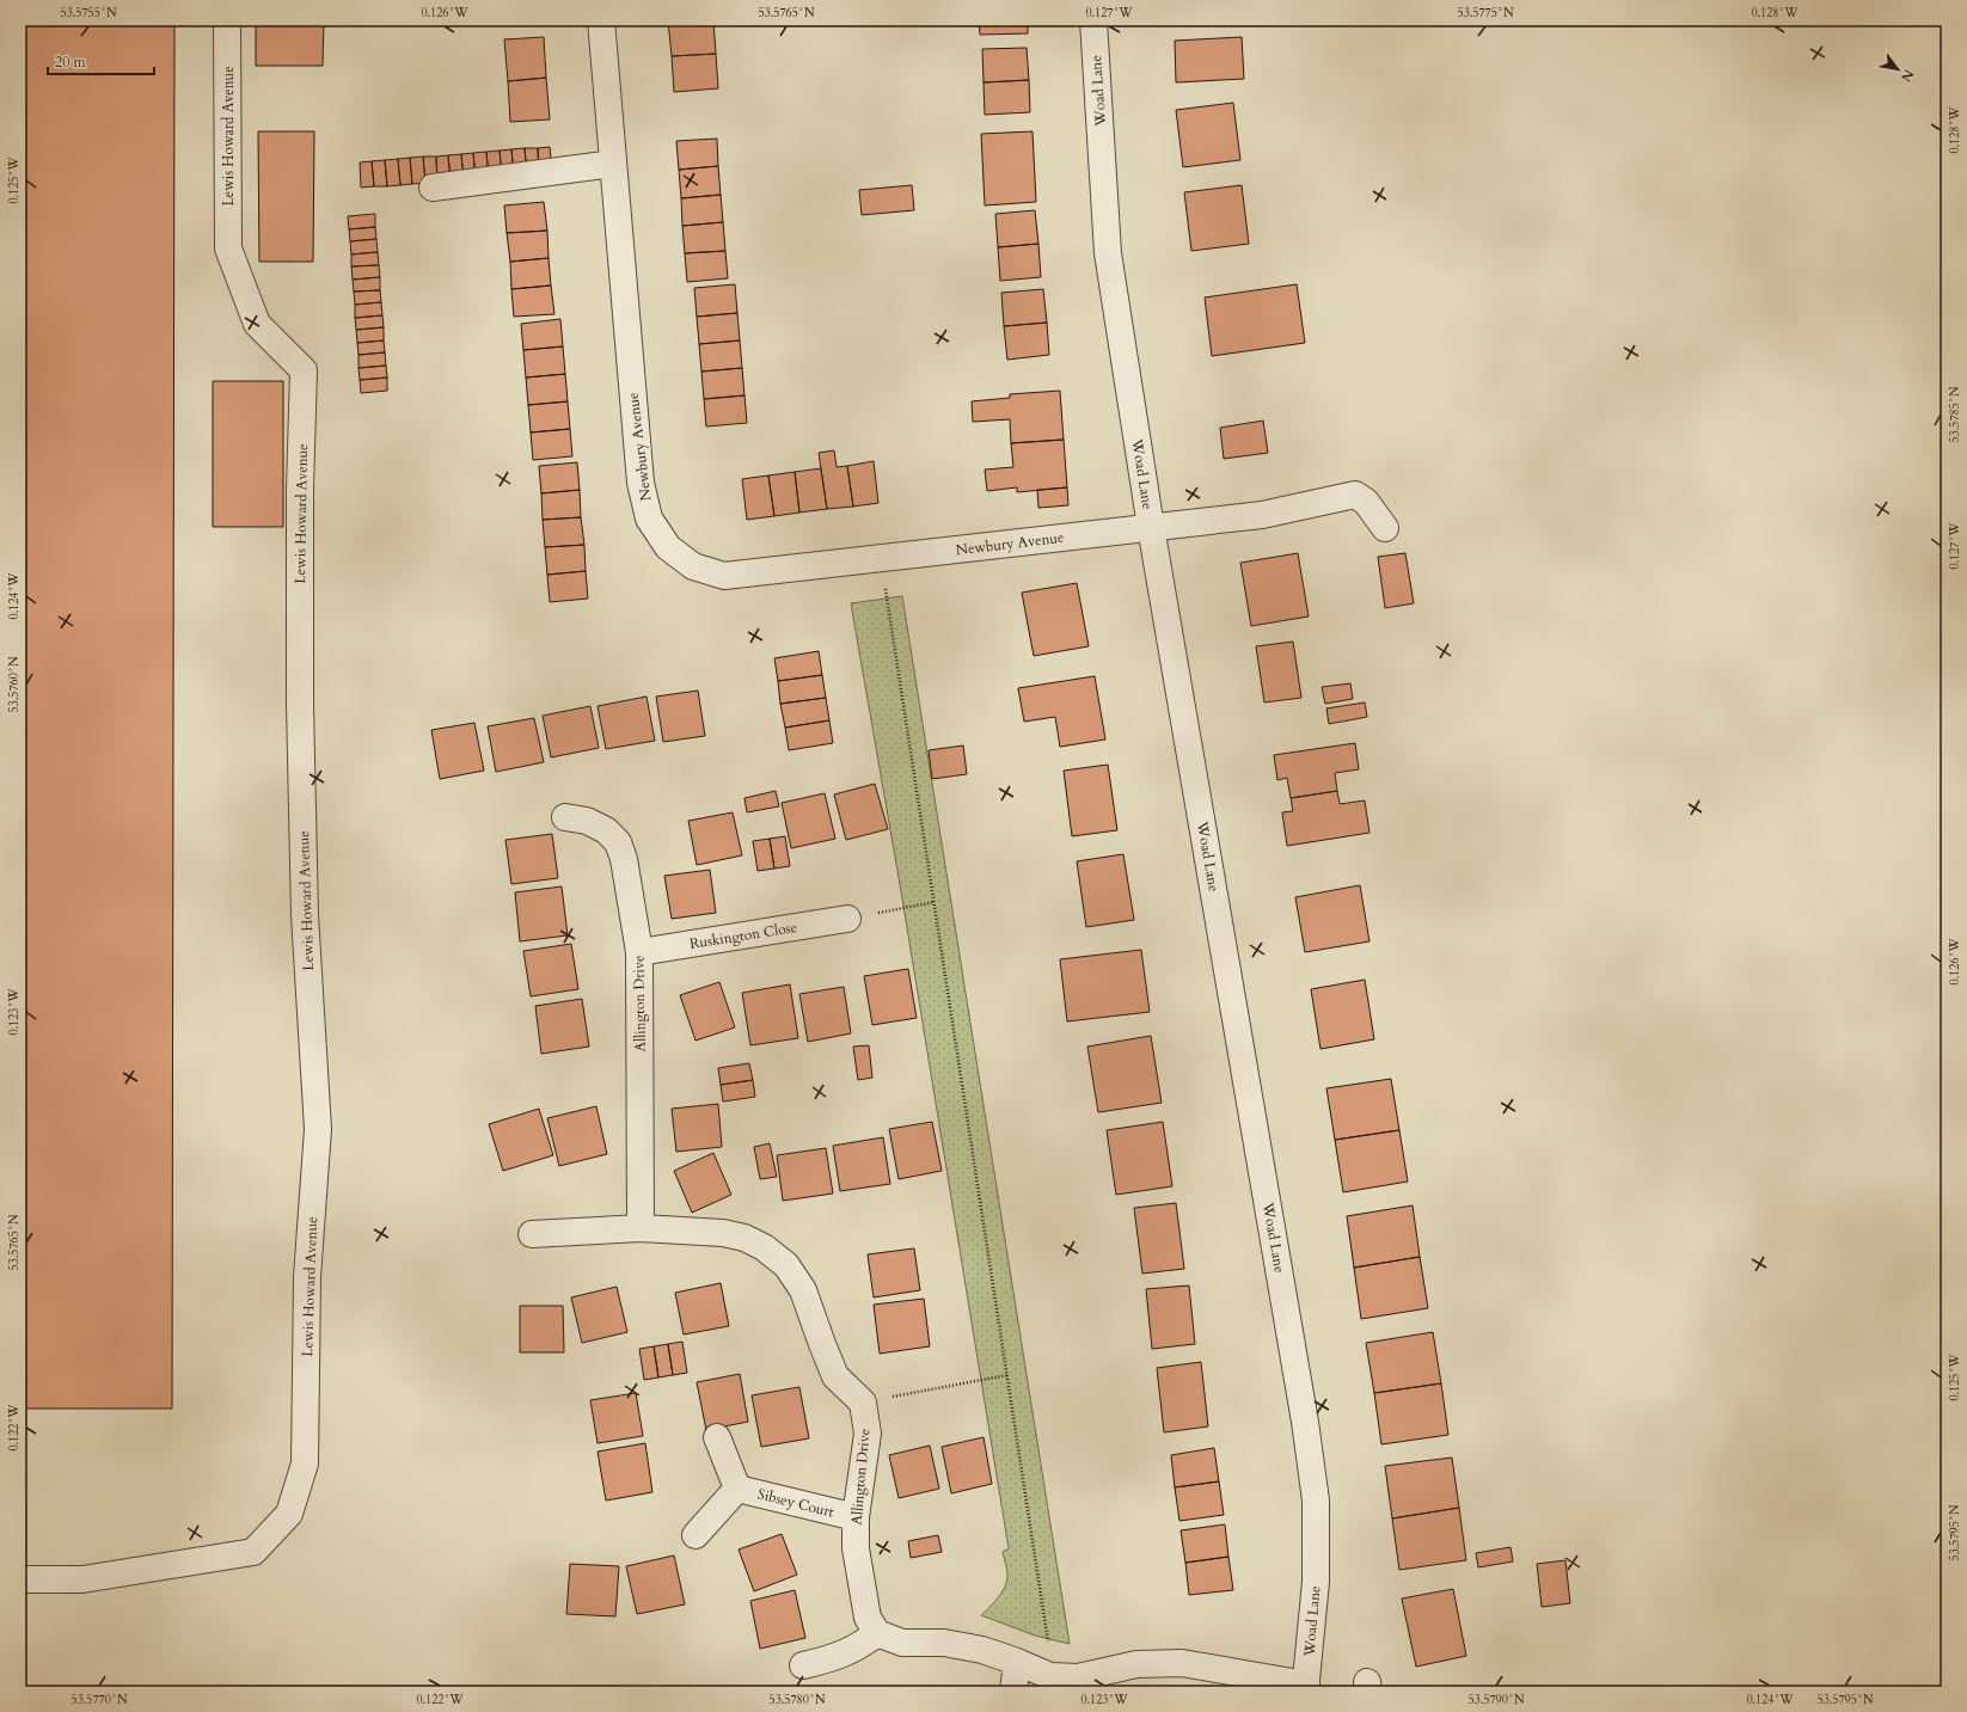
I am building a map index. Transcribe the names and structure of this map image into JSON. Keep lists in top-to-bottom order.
{
  "streets": {
    "street": [
      "Woad Lane",
      "Lewis Howard Avenue",
      "Newbury Avenue",
      "Ruskington Close",
      "Allington Drive",
      "Sibsey Court"
    ]
  },
  "crossings": [
    ["Woad Lane", "Newbury Avenue"],
    ["Ruskington Close", "Allington Drive"],
    ["Allington Drive", "Sibsey Court"]
  ],
  "scale_bar": "20 m",
  "north": "bottom right",
  "coordinates": [
    "53.5755°N",
    "0.126°W",
    "53.5765°N",
    "0.127°W",
    "53.5775°N",
    "0.128°W",
    "0.125°W",
    "53.5785°N",
    "0.124°W",
    "53.5760°N",
    "0.123°W",
    "0.122°W",
    "53.5795°N",
    "53.5770°N",
    "53.5780°N",
    "53.5790°N"
  ]
}
